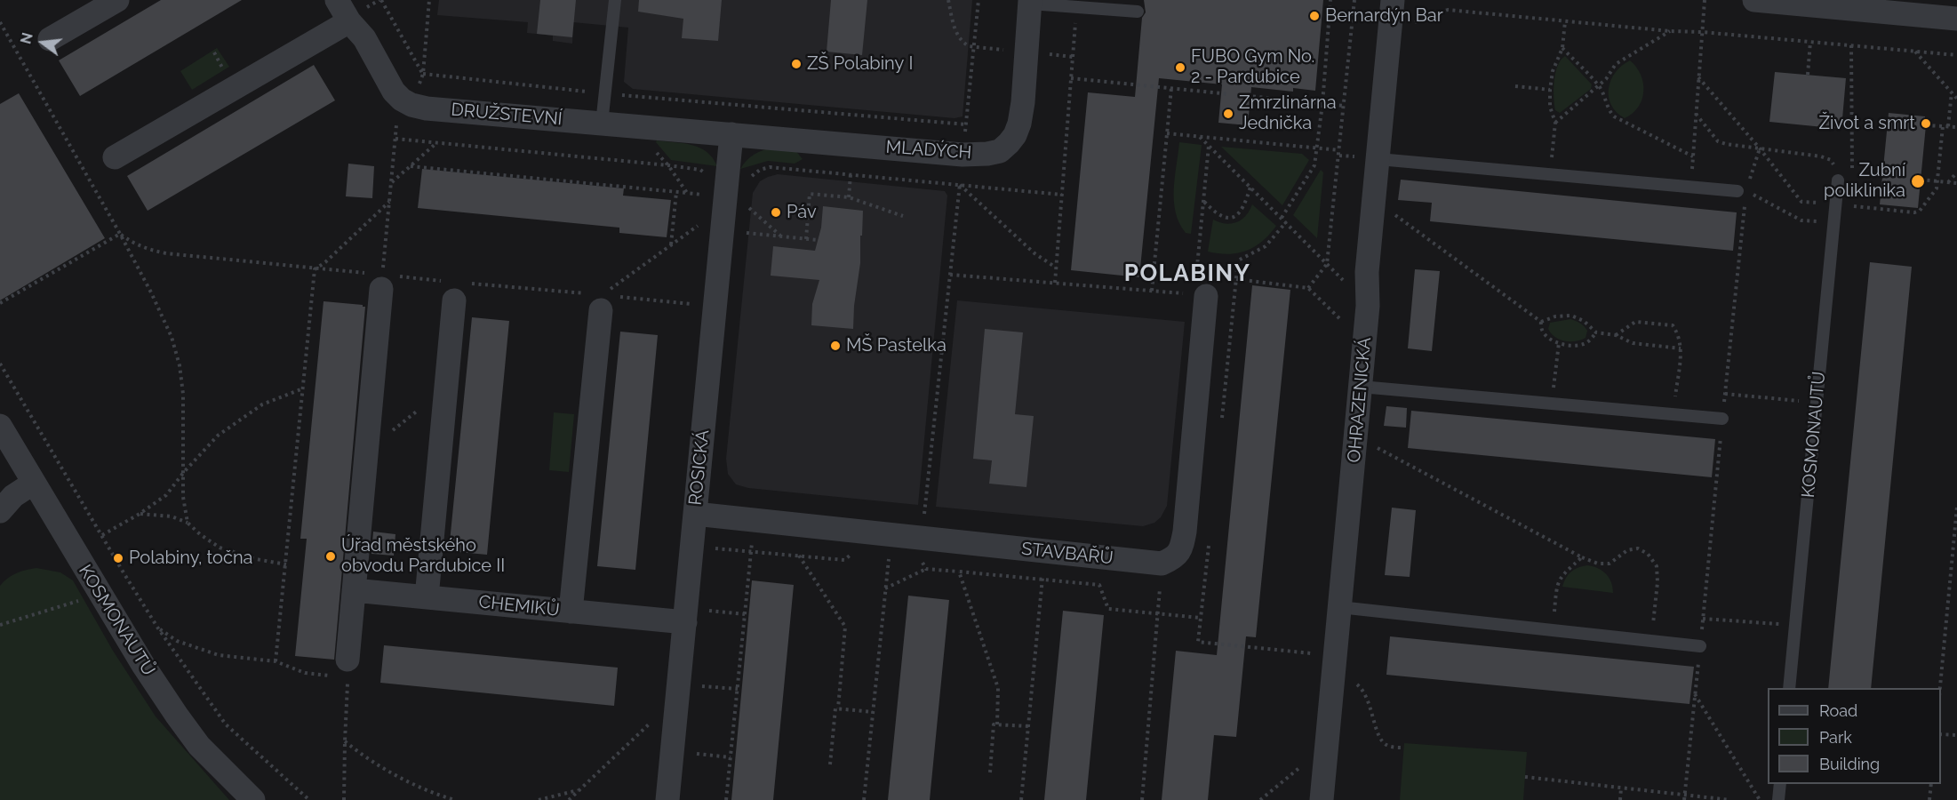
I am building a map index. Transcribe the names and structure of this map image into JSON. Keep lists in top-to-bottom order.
{
  "streets": {
    "street": [
      "DRUŽSTEVNÍ",
      "MLADÝCH",
      "OHRAZENICKÁ",
      "KOSMONAUTŮ",
      "ROSICKÁ",
      "STAVBAŘŮ",
      "CHEMIKŮ"
    ]
  },
  "crossings": [
    ["DRUŽSTEVNÍ", "MLADÝCH"],
    ["DRUŽSTEVNÍ", "ROSICKÁ"],
    ["MLADÝCH", "ROSICKÁ"],
    ["ROSICKÁ", "STAVBAŘŮ"],
    ["ROSICKÁ", "CHEMIKŮ"]
  ],
  "districts": ["POLABINY"],
  "places": [
    "Bernardýn Bar",
    "ZŠ Polabiny I",
    "FUBO Gym No. 2 - Pardubice",
    "Zmrzlinárna Jednička",
    "Život a smrt",
    "Zubní poliklinika",
    "Páv",
    "MŠ Pastelka",
    "Úřad městského obvodu Pardubice II",
    "Polabiny, točna"
  ],
  "legend": ["Road", "Park", "Building"],
  "north": "left"
}
